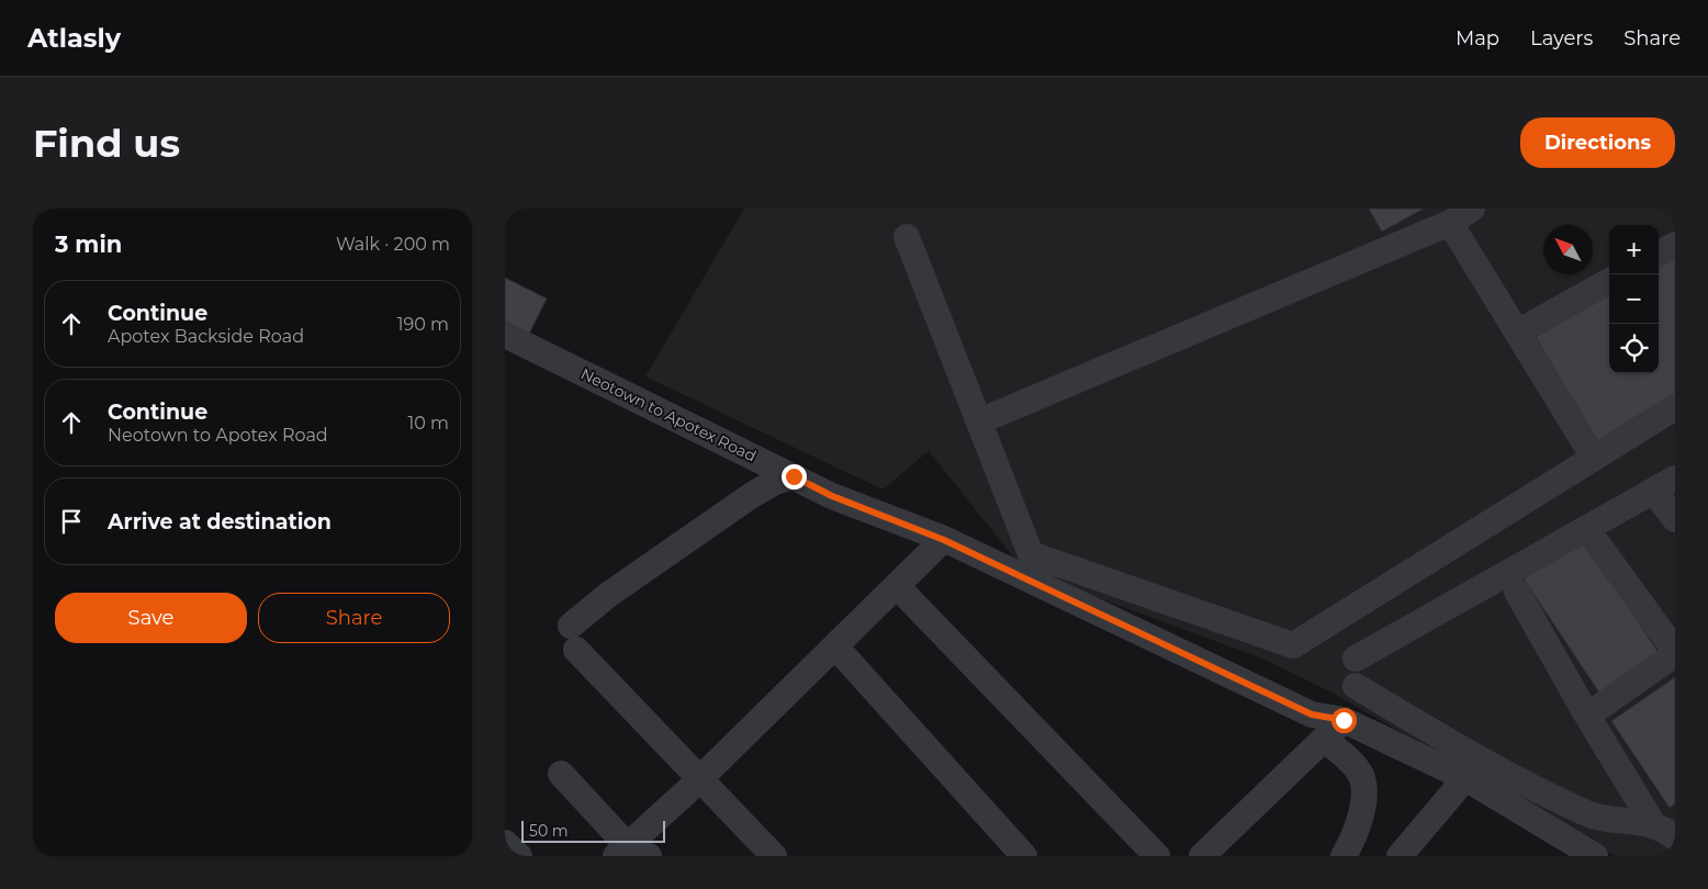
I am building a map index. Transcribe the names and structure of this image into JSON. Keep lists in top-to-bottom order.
{
  "streets": {
    "street": ["Neotown to Apotex Road"]
  },
  "scale_bar": "50 m",
  "north": "top left",
  "page": {
    "header": "Atlasly",
    "nav": ["Map", "Layers", "Share"],
    "buttons": [
      "Directions",
      ["Save", "Share"]
    ],
    "title": "Find us",
    "heading": ["3 min", "Walk · 200 m"],
    "map_buttons": ["+", "−"],
    "list": [
      ["Continue", "Apotex Backside Road", "190 m"],
      ["Continue", "Neotown to Apotex Road", "10 m"],
      "Arrive at destination"
    ],
    "scale": "50 m"
  }
}
